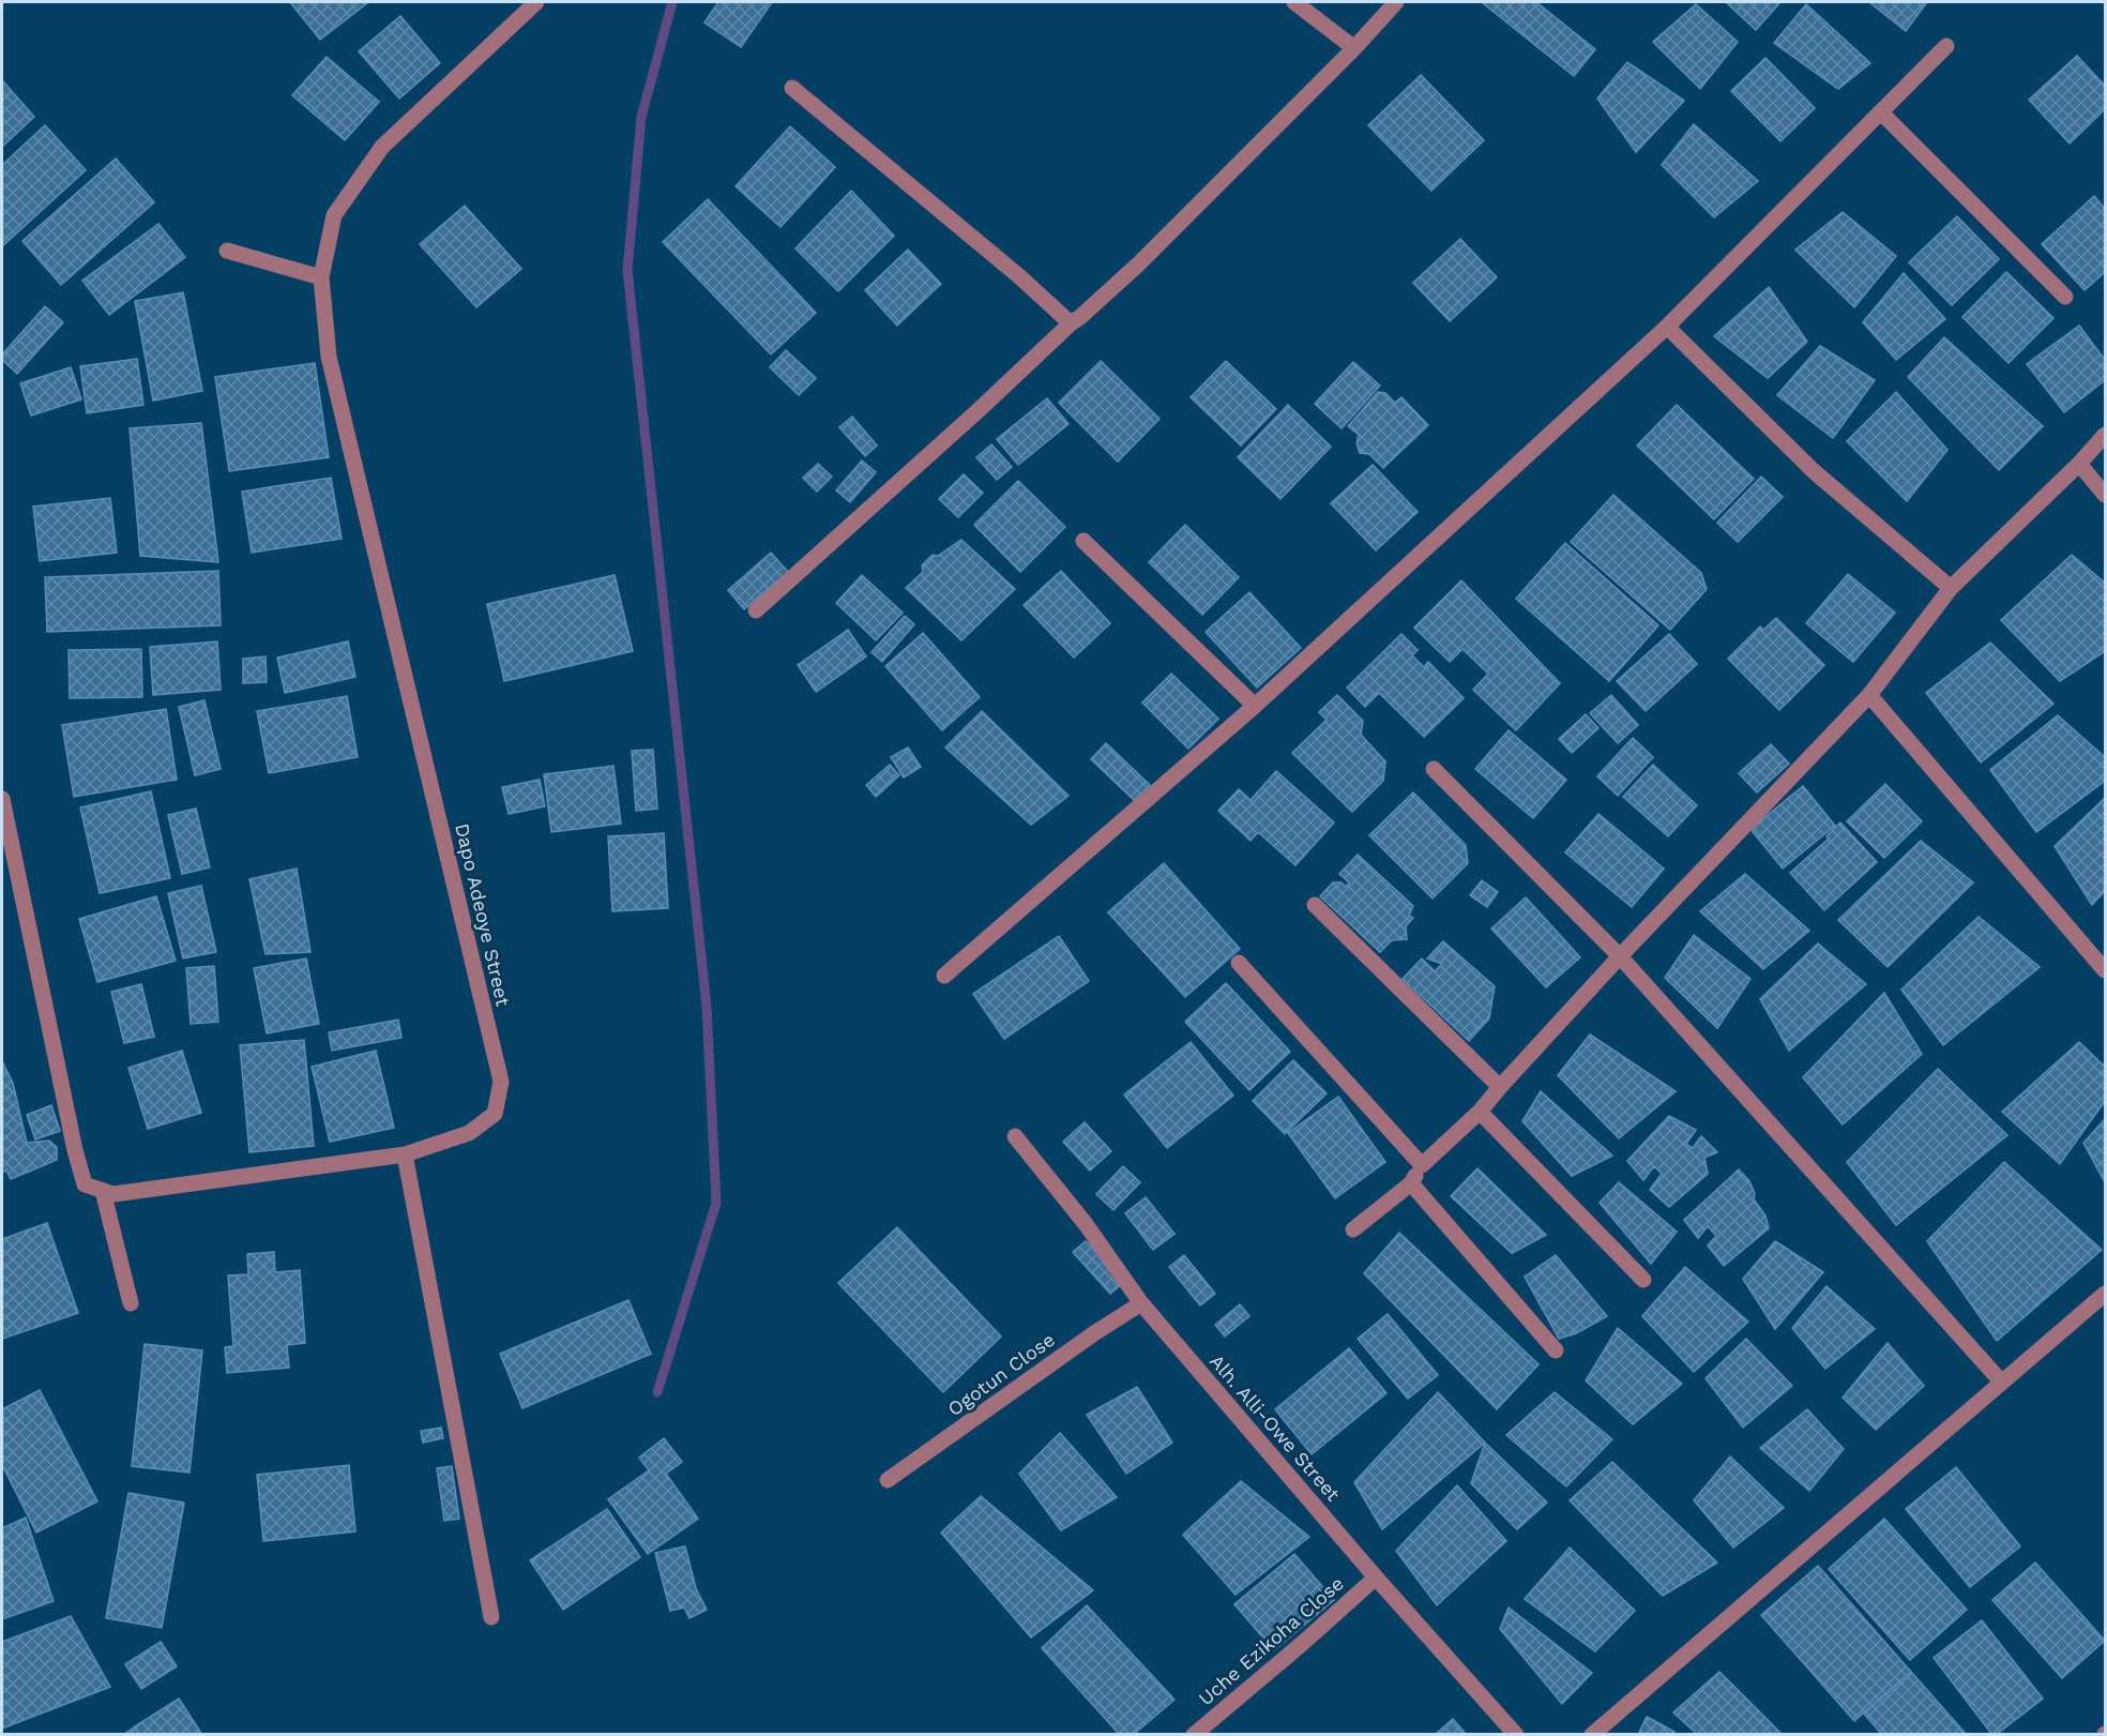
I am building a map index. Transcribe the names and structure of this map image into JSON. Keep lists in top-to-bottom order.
{
  "streets": {
    "street": [
      "Dapo Adeoye Street",
      "Ogotun Close",
      "Alh. Alli-Owe Street",
      "Uche Ezikoha Close"
    ]
  },
  "crossings": [
    ["Ogotun Close", "Alh. Alli-Owe Street"],
    ["Alh. Alli-Owe Street", "Uche Ezikoha Close"]
  ]
}
